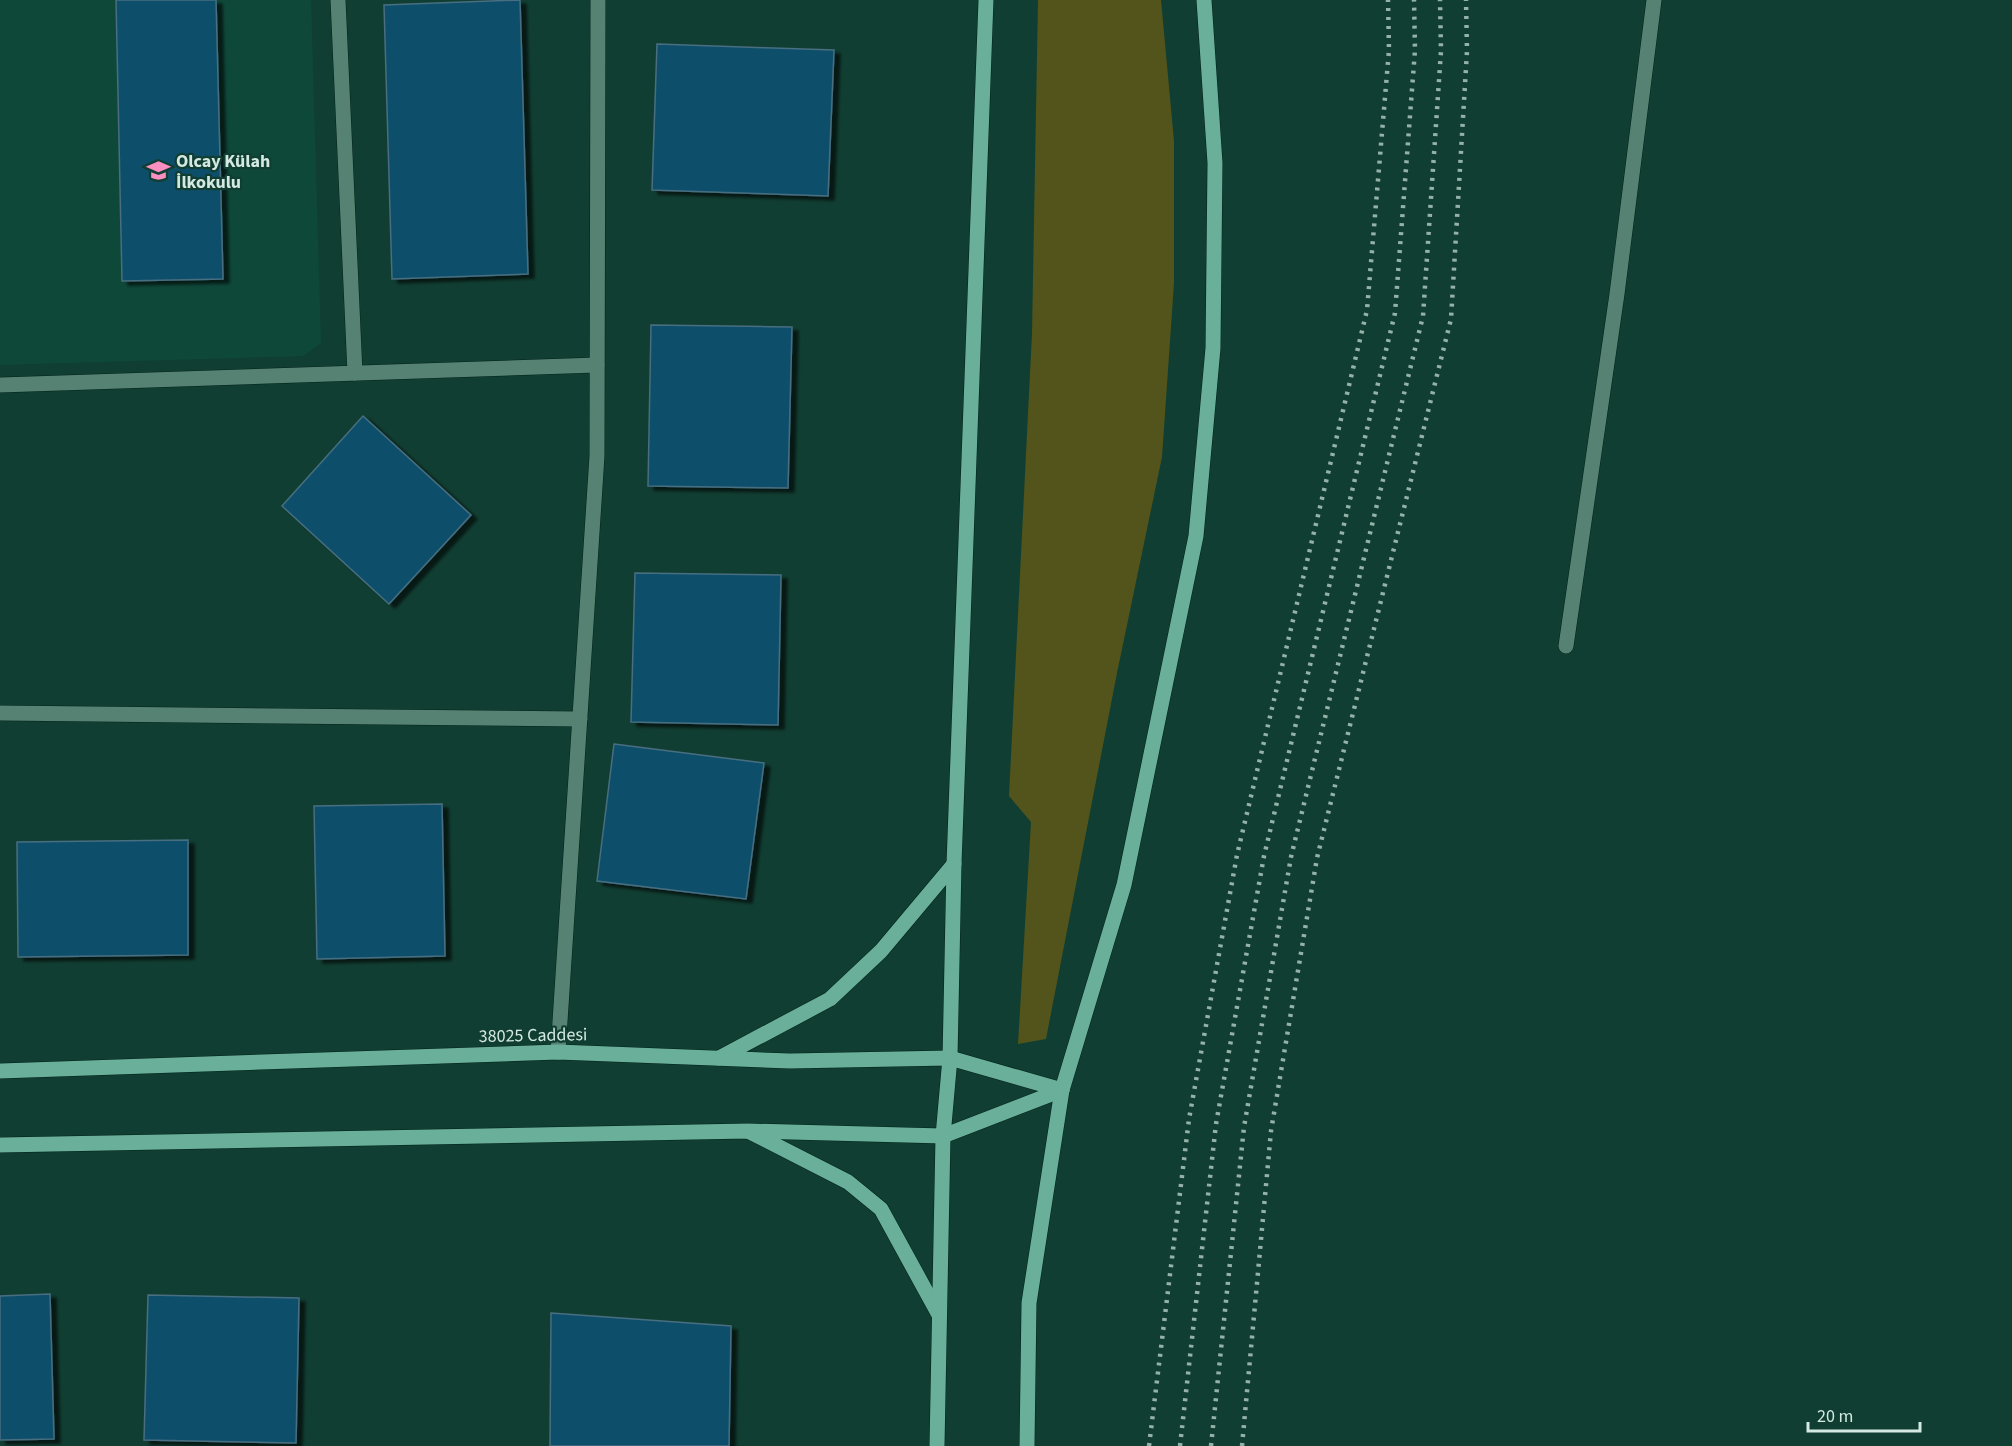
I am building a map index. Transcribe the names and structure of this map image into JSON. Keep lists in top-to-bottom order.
{
  "streets": {
    "main road": ["38025 Caddesi"]
  },
  "places": {
    "school or university": ["Olcay Külah İlkokulu"]
  },
  "scale_bar": "20 m"
}
